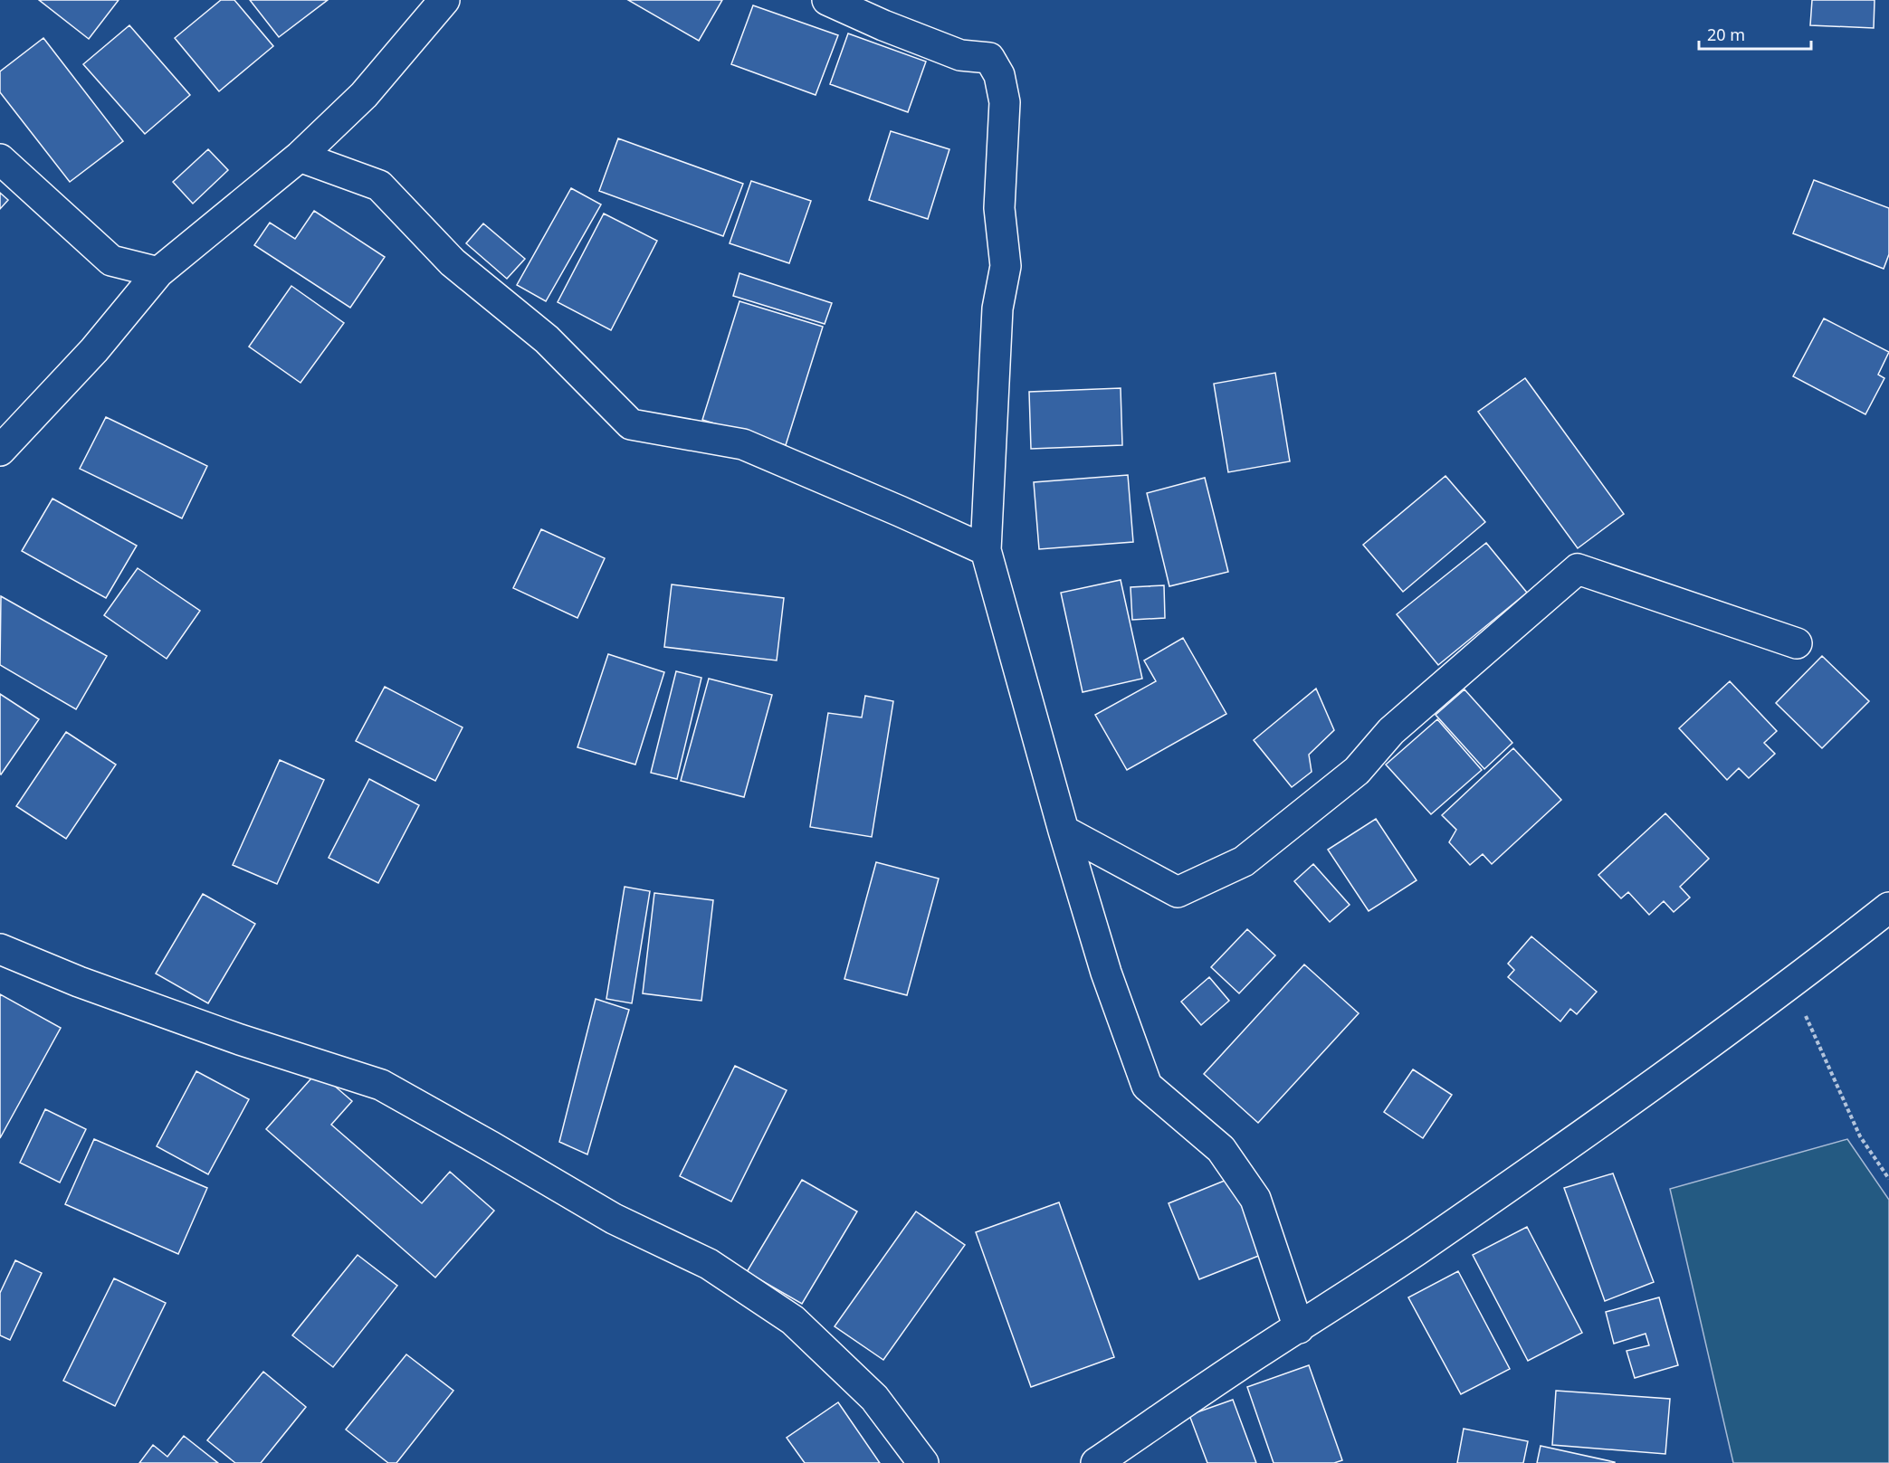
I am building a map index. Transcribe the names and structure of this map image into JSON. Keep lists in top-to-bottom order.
{
  "scale_bar": "20 m"
}
